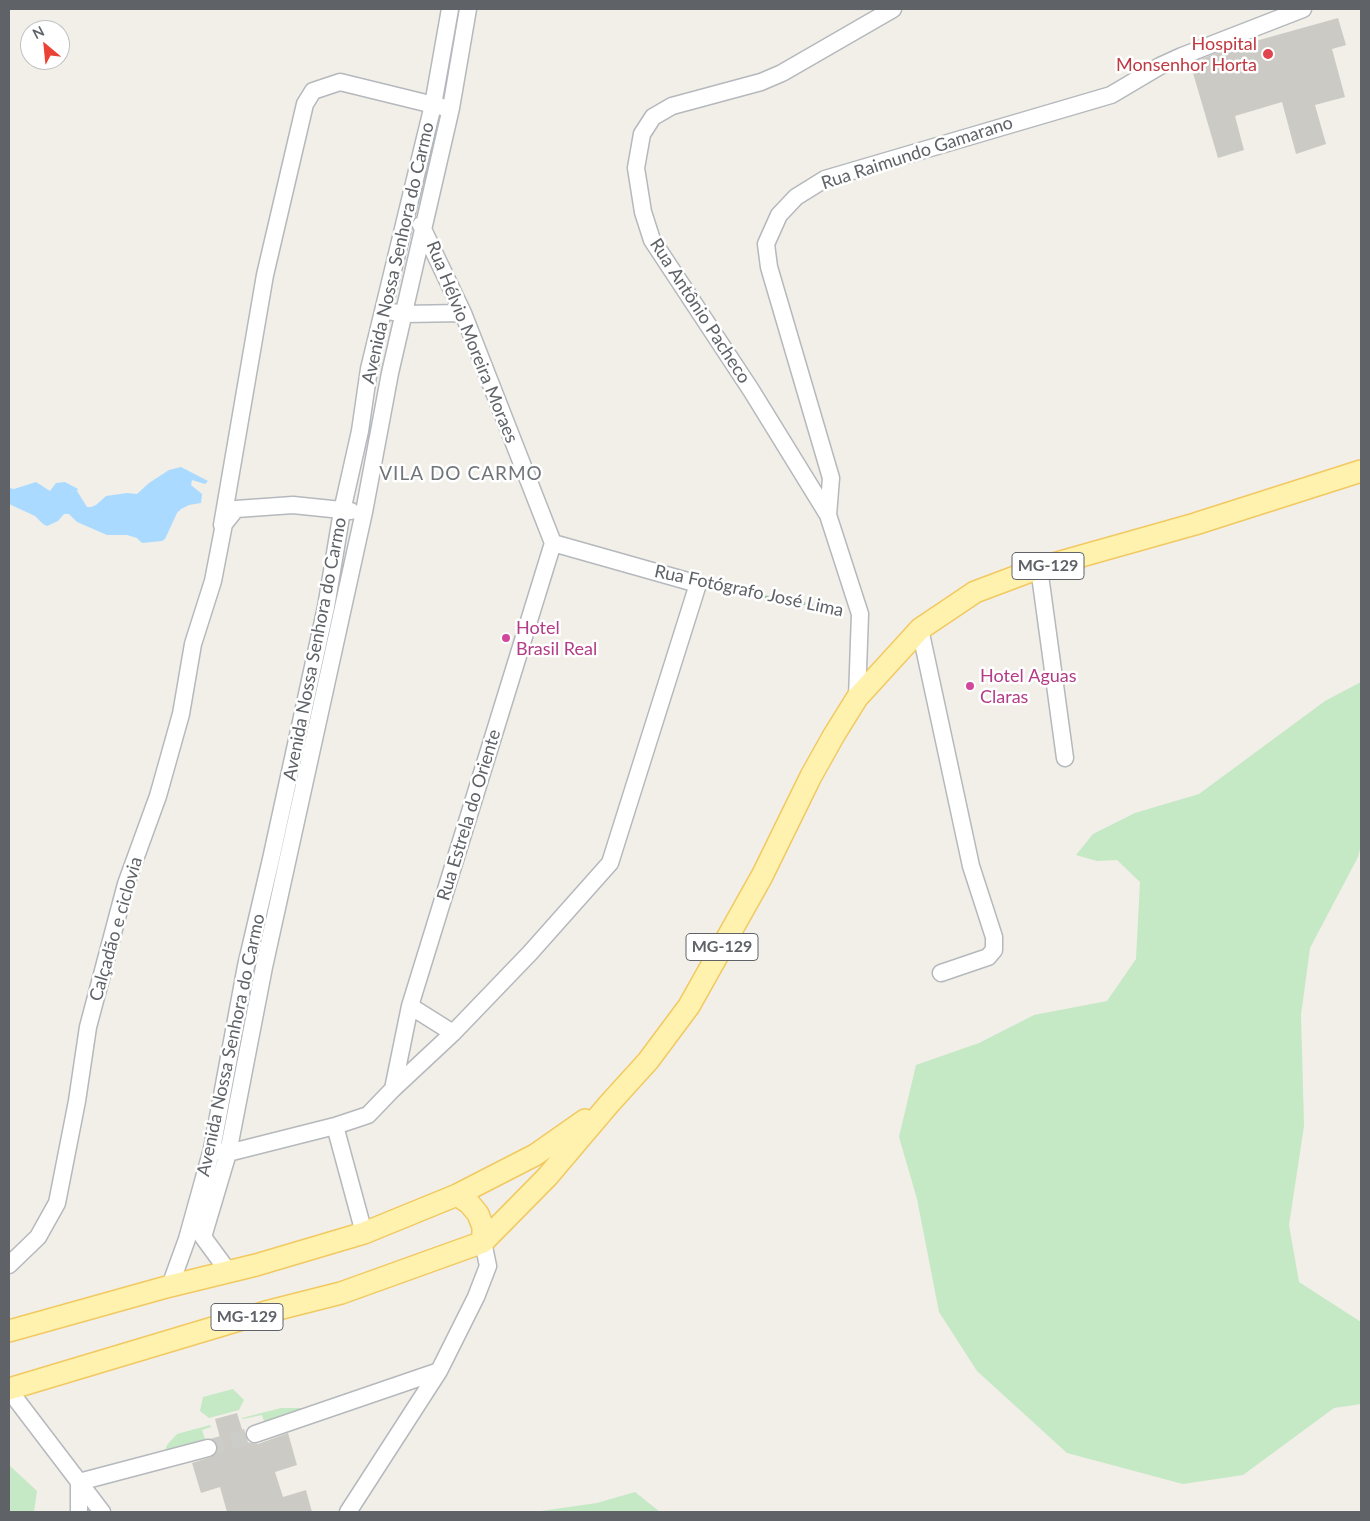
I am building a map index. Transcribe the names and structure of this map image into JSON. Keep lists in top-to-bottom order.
{
  "streets": {
    "main road": ["MG-129"],
    "street": [
      "Rua Raimundo Gamarano",
      "Avenida Nossa Senhora do Carmo",
      "Rua Antônio Pacheco",
      "Rua Hélvio Moreira Moraes",
      "Rua Fotógrafo José Lima",
      "Rua Estrela do Oriente",
      "Calçadão e ciclovia"
    ]
  },
  "crossings": [
    ["Rua Raimundo Gamarano", "Rua Antônio Pacheco"],
    ["Rua Raimundo Gamarano", "MG-129"],
    ["Rua Raimundo Gamarano", "Rua Fotógrafo José Lima"],
    ["Avenida Nossa Senhora do Carmo", "Rua Hélvio Moreira Moraes"],
    ["Avenida Nossa Senhora do Carmo", "MG-129"],
    ["Rua Hélvio Moreira Moraes", "Rua Fotógrafo José Lima"],
    ["Rua Hélvio Moreira Moraes", "Rua Estrela do Oriente"],
    ["Rua Fotógrafo José Lima", "Rua Estrela do Oriente"]
  ],
  "districts": ["VILA DO CARMO"],
  "places": ["Hospital Monsenhor Horta", "Hotel Brasil Real", "Hotel Aguas Claras"],
  "north": "top left"
}
